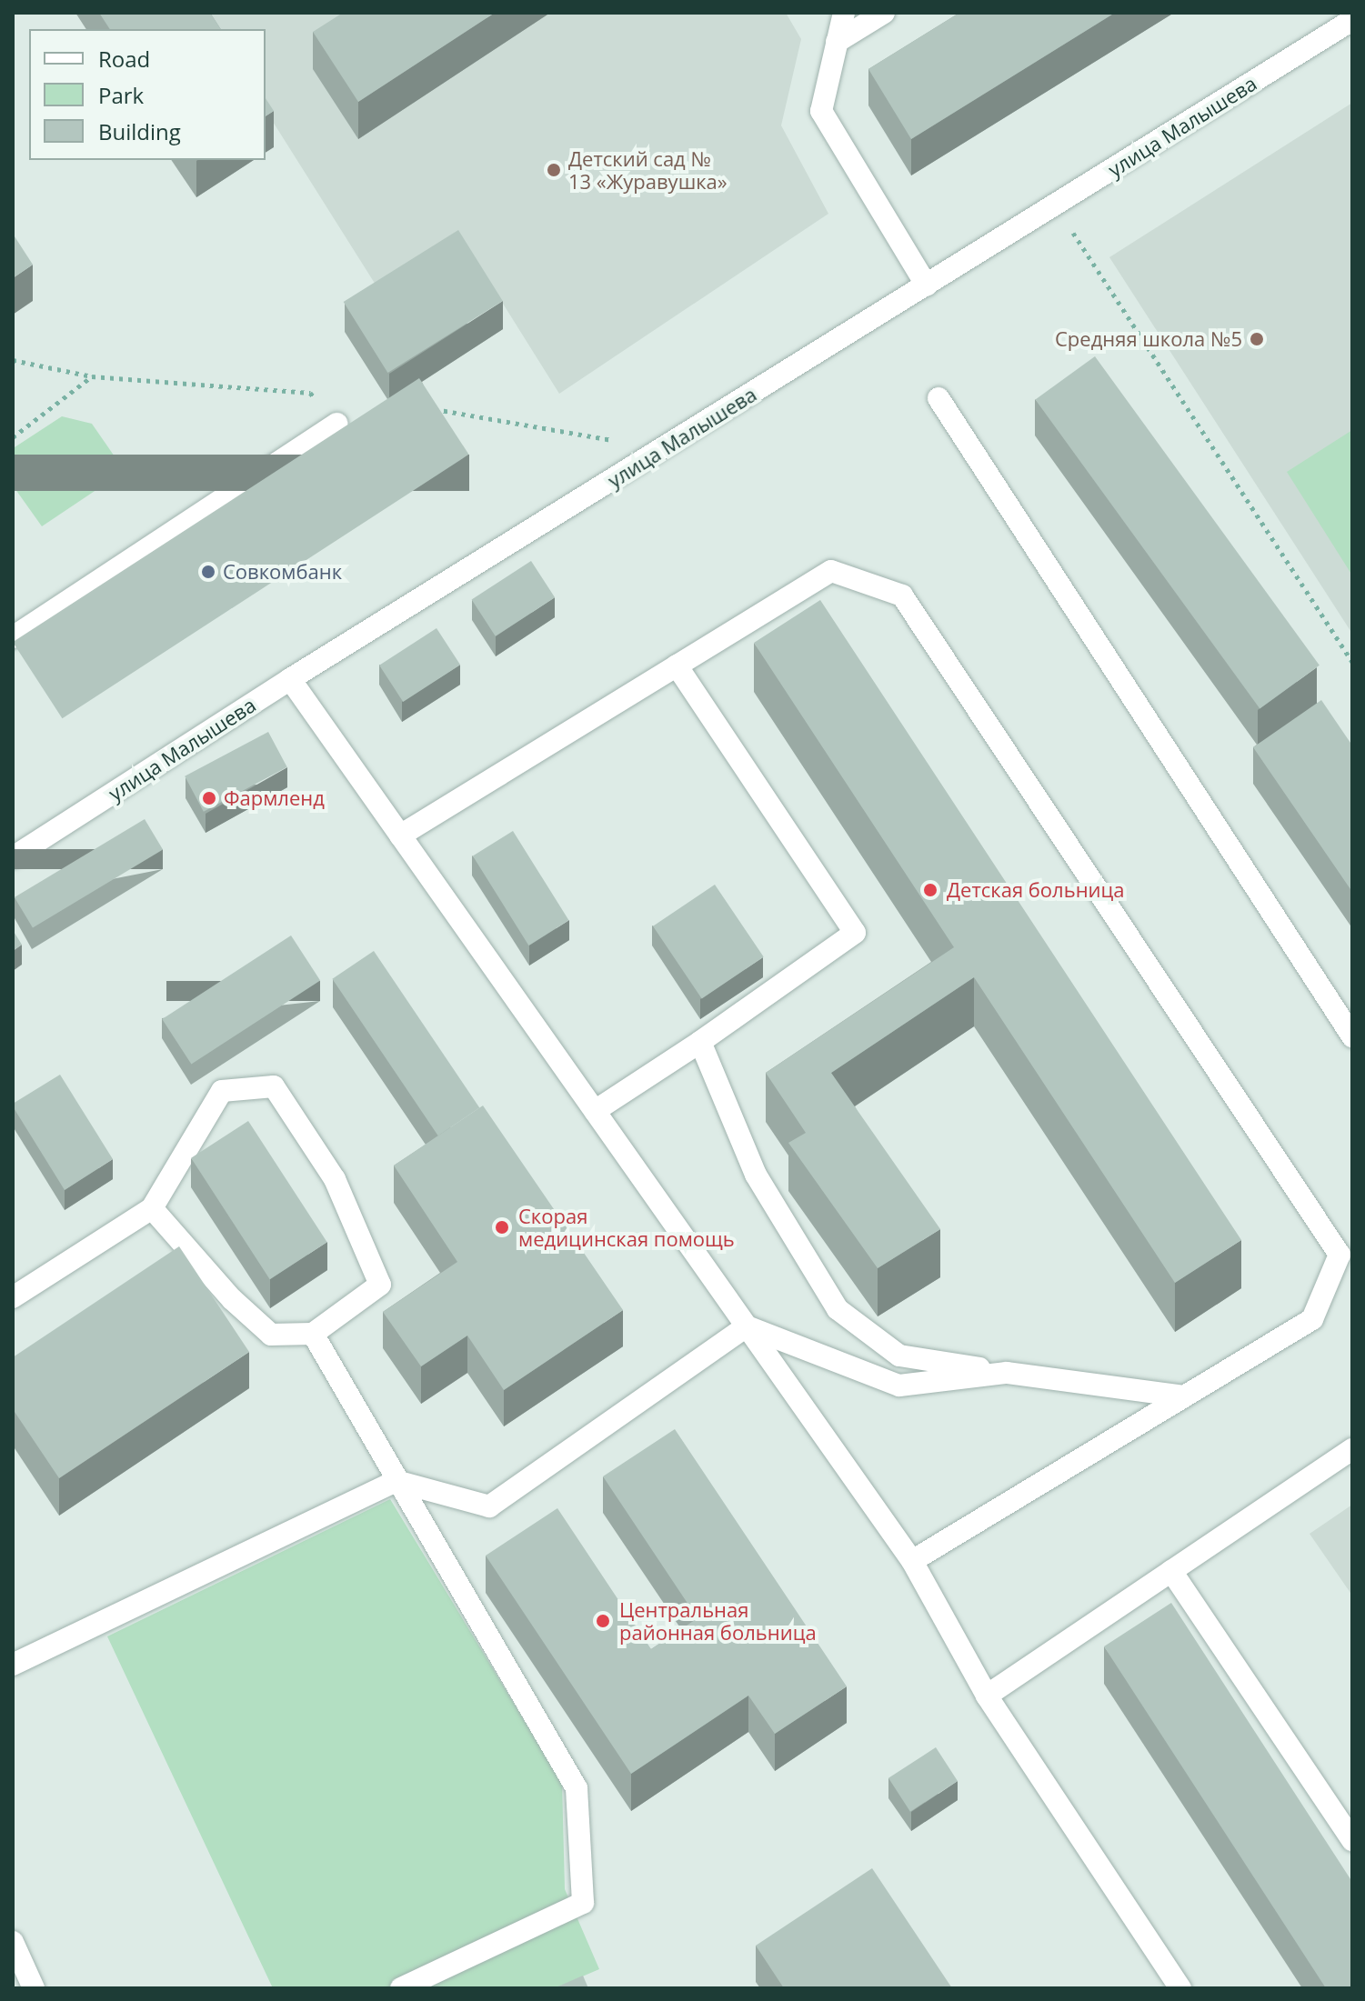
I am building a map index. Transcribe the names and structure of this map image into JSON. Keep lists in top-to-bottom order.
{
  "streets": {
    "street": ["улица Малышева"]
  },
  "places": [
    "Детский сад № 13 «Журавушка»",
    "Средняя школа №5",
    "Совкомбанк",
    "Фармленд",
    "Детская больница",
    "Скорая медицинская помощь",
    "Центральная районная больница"
  ],
  "legend": ["Road", "Park", "Building"]
}
